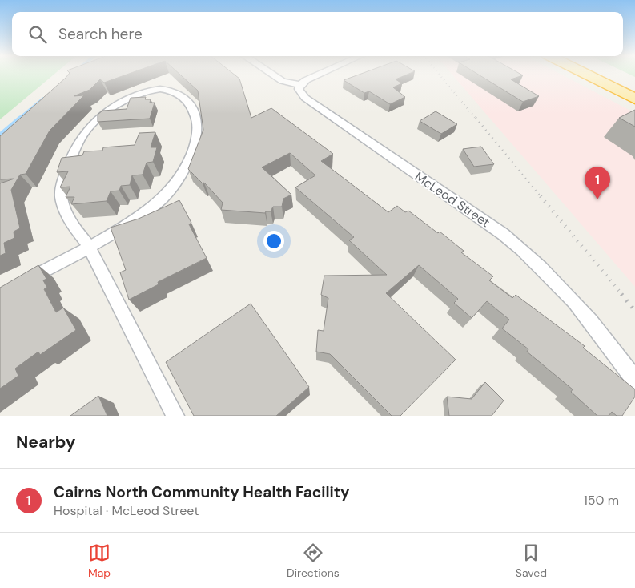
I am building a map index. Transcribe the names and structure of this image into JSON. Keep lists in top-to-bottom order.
{
  "streets": {
    "street": ["McLeod Street"]
  },
  "page": {
    "search": "Search here",
    "pins": "1",
    "heading": "Nearby",
    "list": [
      {
        "mark": "1",
        "name": "Cairns North Community Health Facility",
        "note": "Hospital · McLeod Street",
        "value": "150 m"
      }
    ],
    "nav": ["Map", "Directions", "Saved"]
  }
}
